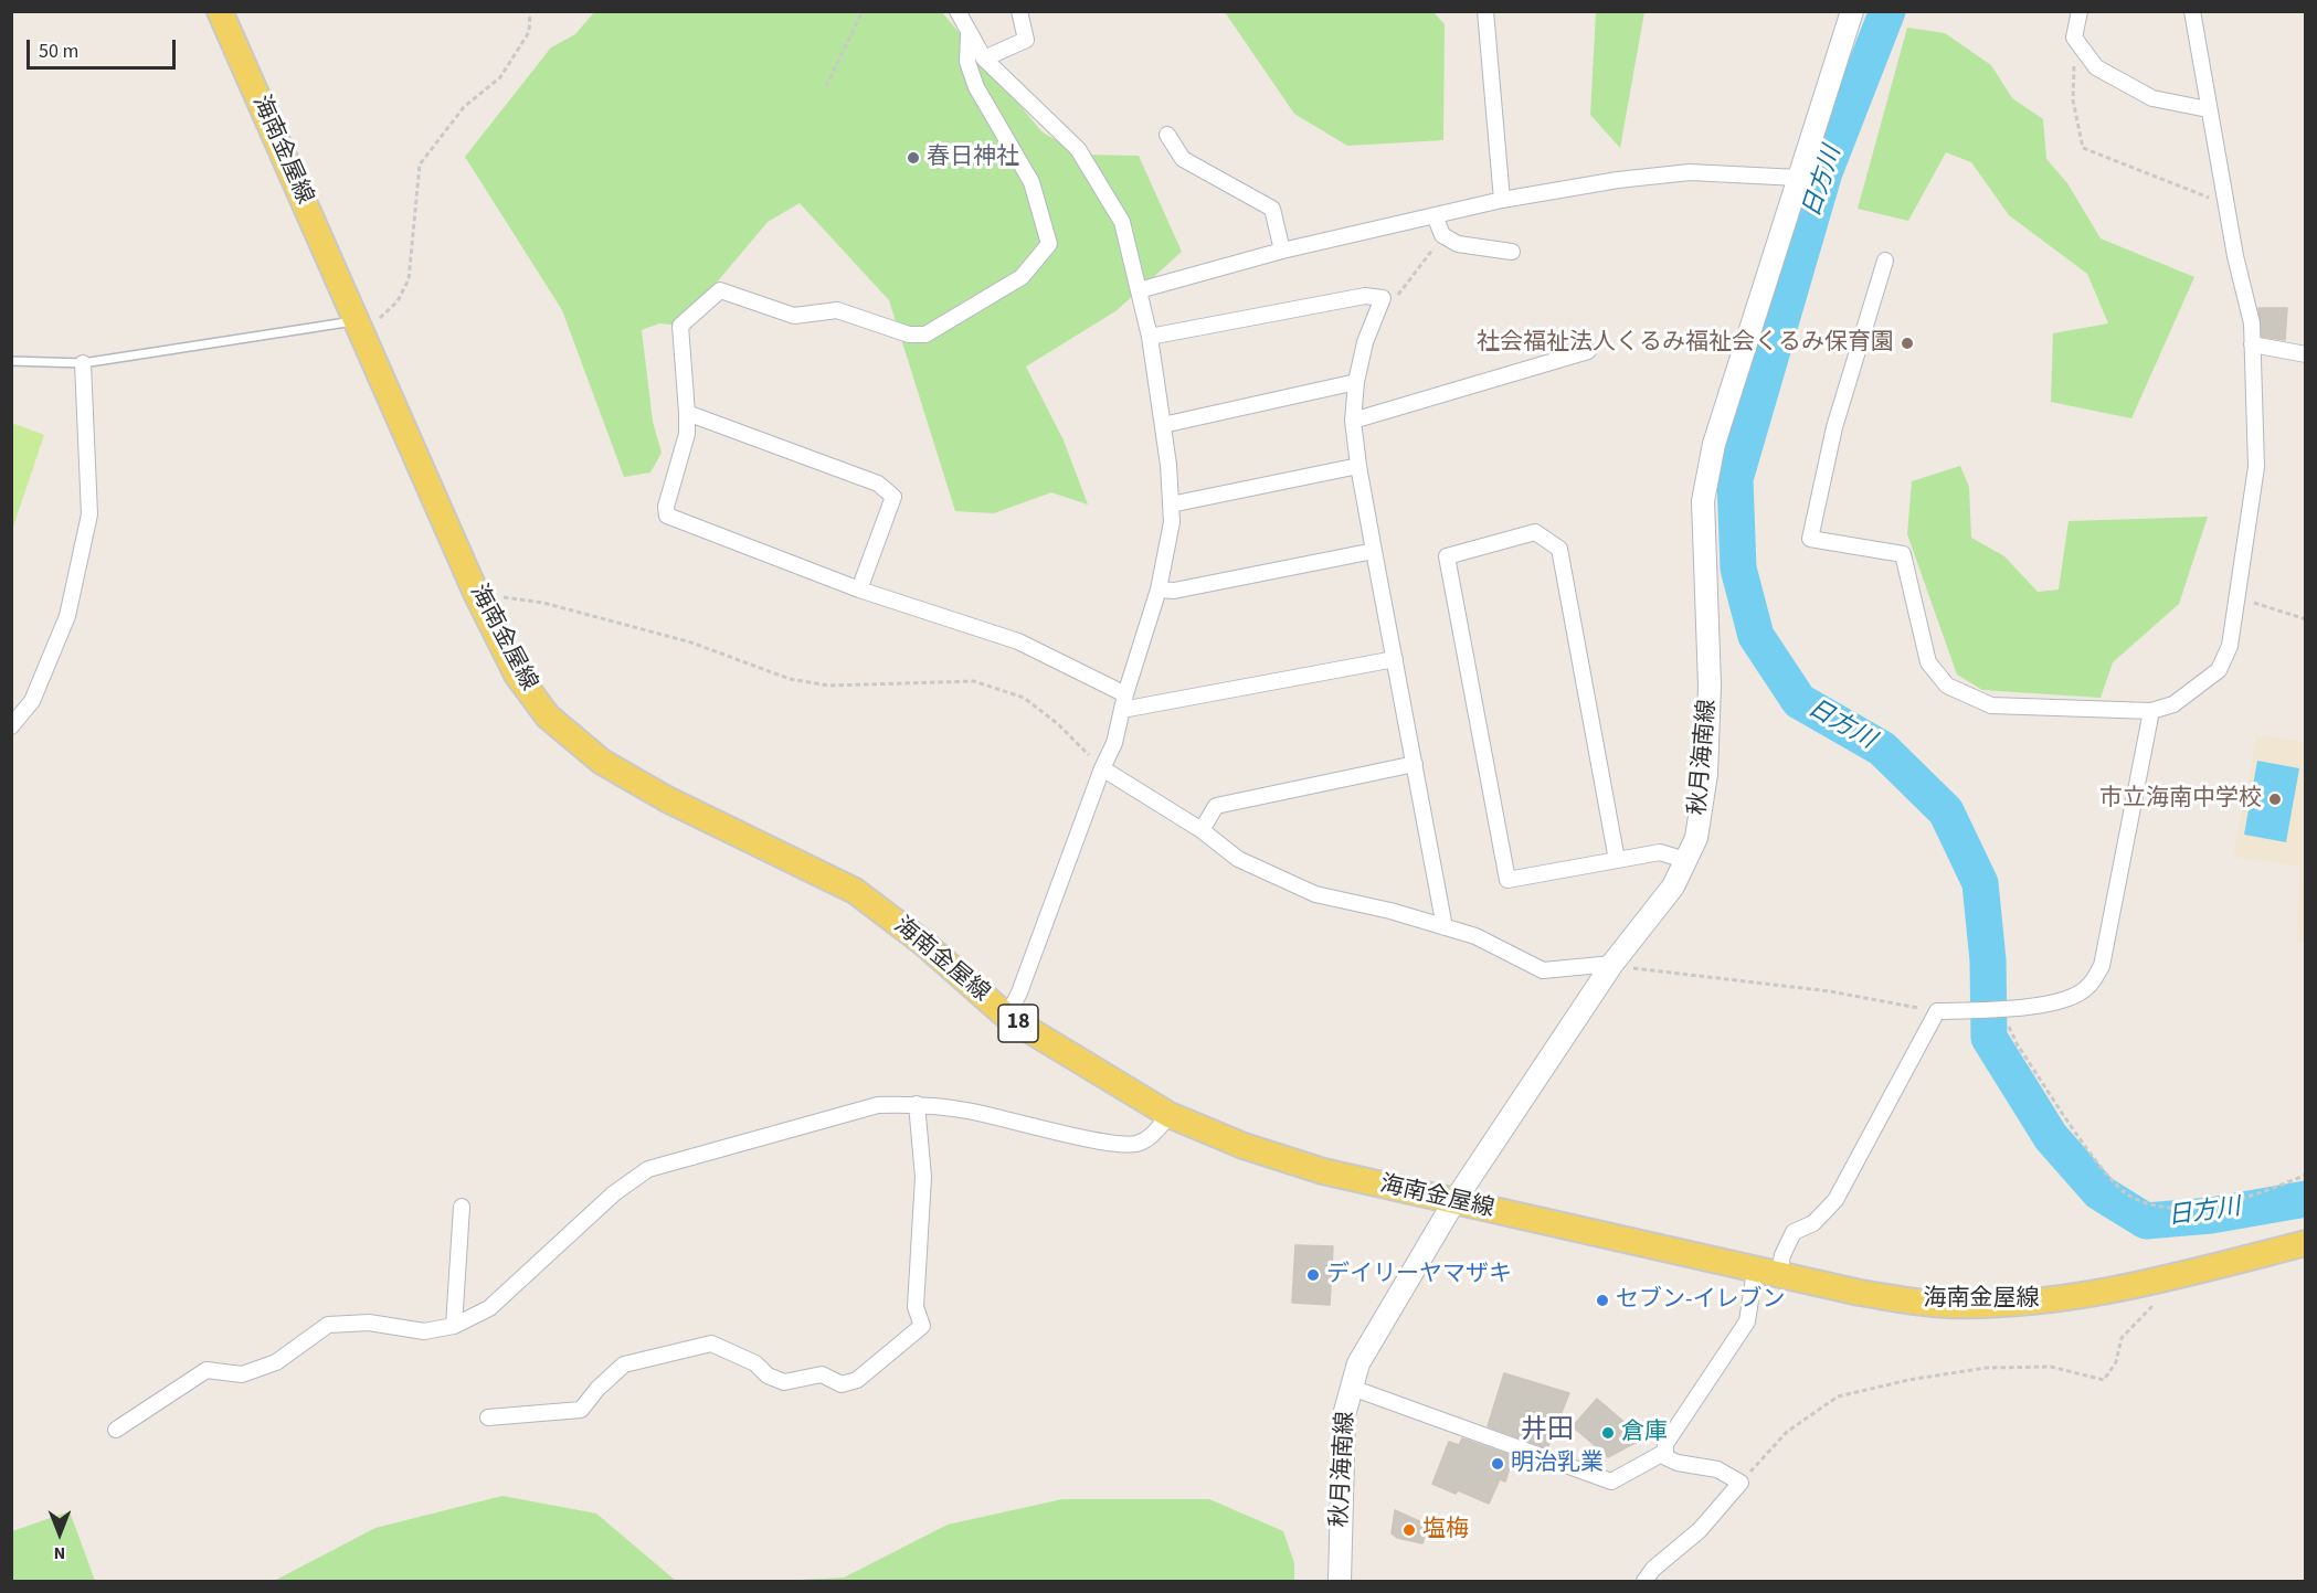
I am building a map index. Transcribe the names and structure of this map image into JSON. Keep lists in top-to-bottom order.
{
  "streets": {
    "main road": ["海南金屋線", "秋月海南線", "18"]
  },
  "crossings": [
    ["海南金屋線", "秋月海南線"]
  ],
  "districts": ["井田"],
  "water": ["日方川"],
  "places": [
    "春日神社",
    "社会福祉法人くるみ福祉会くるみ保育園",
    "市立海南中学校",
    "デイリーヤマザキ",
    "セブン-イレブン",
    "倉庫",
    "明治乳業",
    "塩梅"
  ],
  "scale_bar": "50 m",
  "north": "bottom"
}
